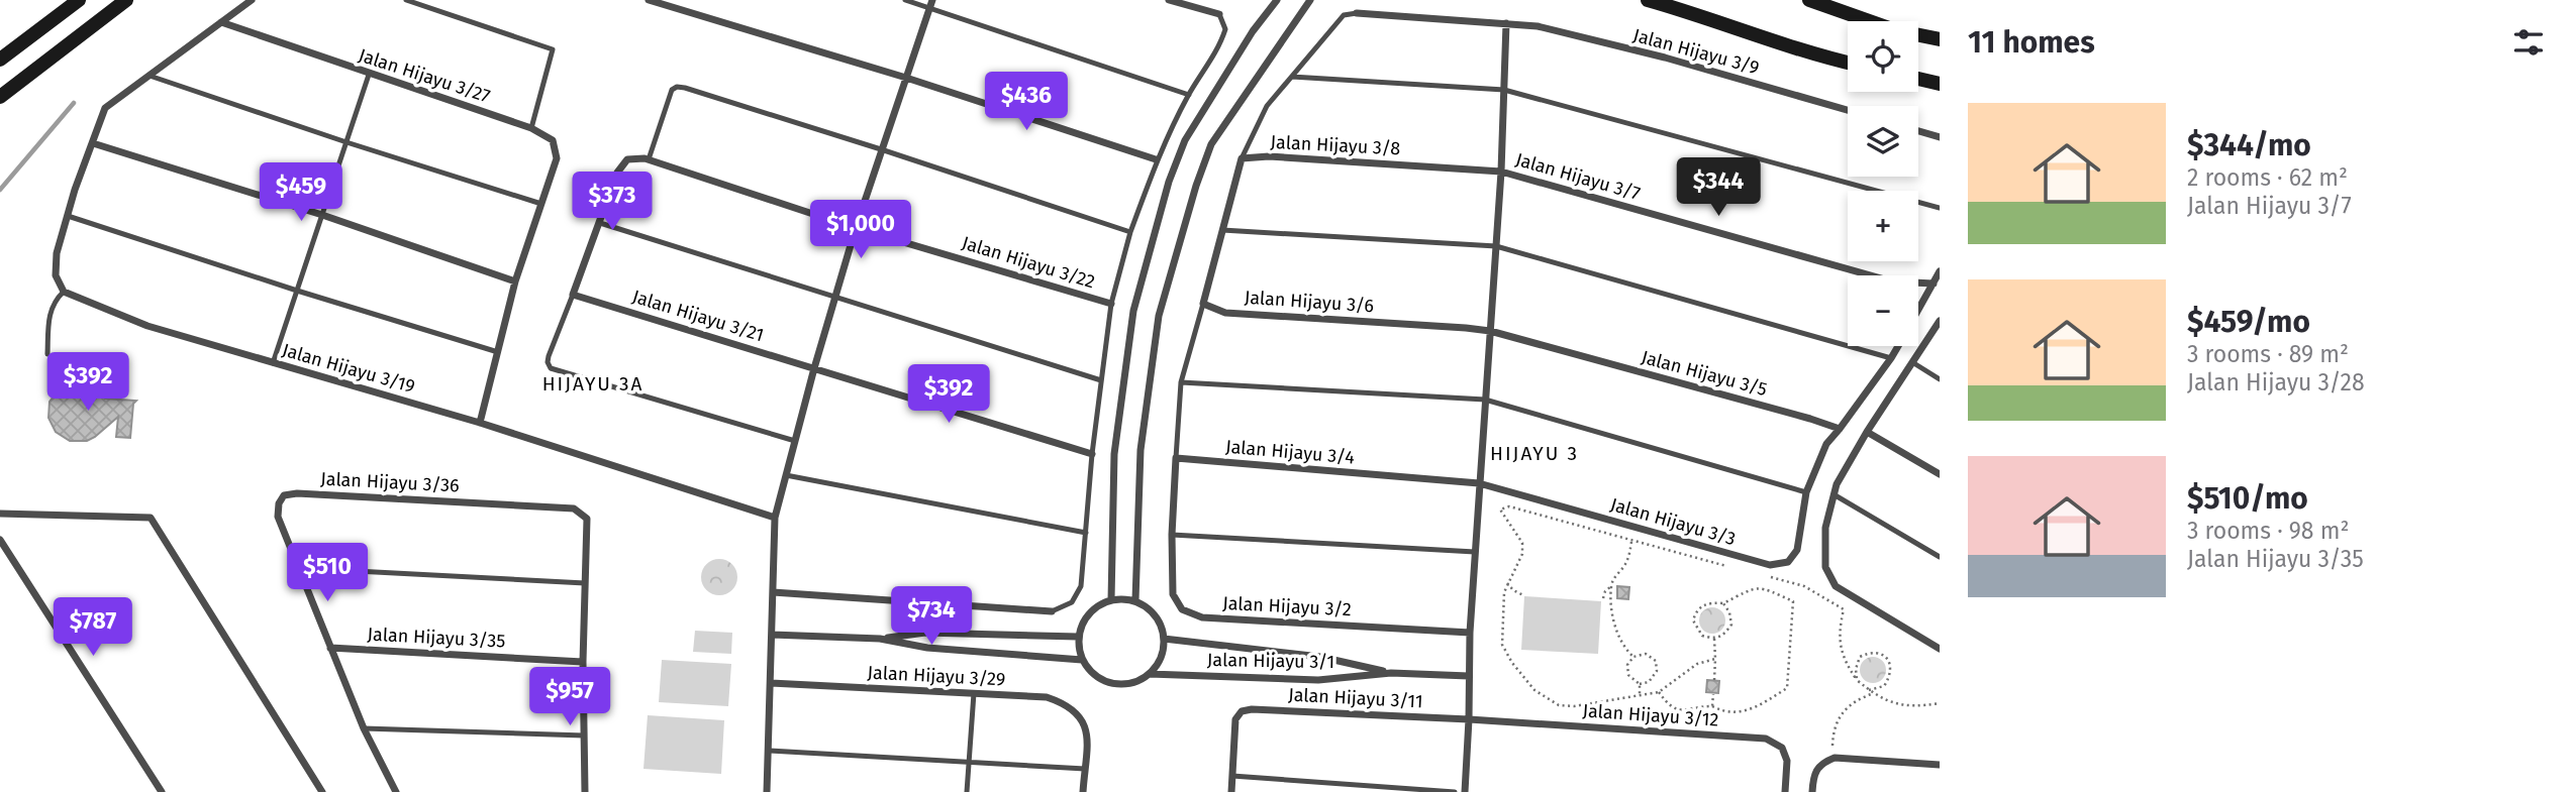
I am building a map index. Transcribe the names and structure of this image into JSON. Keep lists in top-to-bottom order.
{
  "streets": {
    "street": [
      "Jalan Hijayu 3/9",
      "Jalan Hijayu 3/27",
      "Jalan Hijayu 3/8",
      "Jalan Hijayu 3/7",
      "Jalan Hijayu 3/22",
      "Jalan Hijayu 3/6",
      "Jalan Hijayu 3/21",
      "Jalan Hijayu 3/19",
      "Jalan Hijayu 3/5",
      "Jalan Hijayu 3/4",
      "Jalan Hijayu 3/36",
      "Jalan Hijayu 3/3",
      "Jalan Hijayu 3/2",
      "Jalan Hijayu 3/35",
      "Jalan Hijayu 3/1",
      "Jalan Hijayu 3/29",
      "Jalan Hijayu 3/11",
      "Jalan Hijayu 3/12"
    ]
  },
  "crossings": [
    ["Jalan Hijayu 3/27", "Jalan Hijayu 3/19"],
    ["Jalan Hijayu 3/8", "Jalan Hijayu 3/7"],
    ["Jalan Hijayu 3/6", "Jalan Hijayu 3/5"],
    ["Jalan Hijayu 3/4", "Jalan Hijayu 3/3"],
    ["Jalan Hijayu 3/11", "Jalan Hijayu 3/12"]
  ],
  "districts": ["HIJAYU 3A", "HIJAYU 3"],
  "page": {
    "heading": "11 homes",
    "map_buttons": ["+", "−"],
    "price": [
      "$436",
      "$344",
      "$459",
      "$373",
      "$1,000",
      "$392",
      "$392",
      "$510",
      "$734",
      "$787",
      "$957"
    ],
    "list": [
      {
        "name": "$344/mo",
        "note": "2 rooms · 62 m² · Jalan Hijayu 3/7"
      },
      {
        "name": "$459/mo",
        "note": "3 rooms · 89 m² · Jalan Hijayu 3/28"
      },
      {
        "name": "$510/mo",
        "note": "3 rooms · 98 m² · Jalan Hijayu 3/35"
      }
    ]
  }
}
